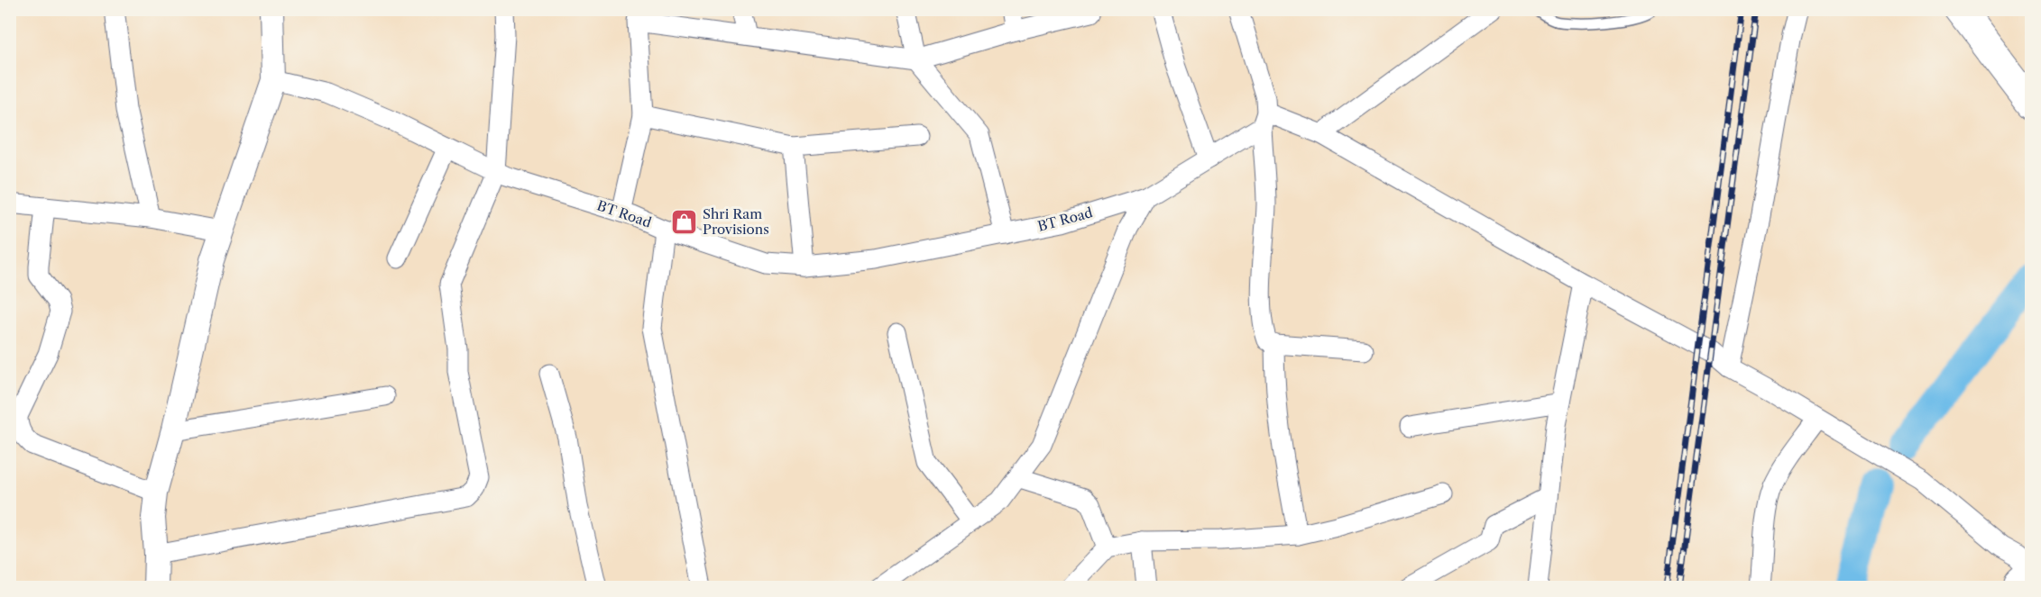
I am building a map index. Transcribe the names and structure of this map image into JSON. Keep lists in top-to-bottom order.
{
  "streets": {
    "street": ["BT Road"]
  },
  "places": {
    "shop": ["Shri Ram Provisions"]
  }
}
